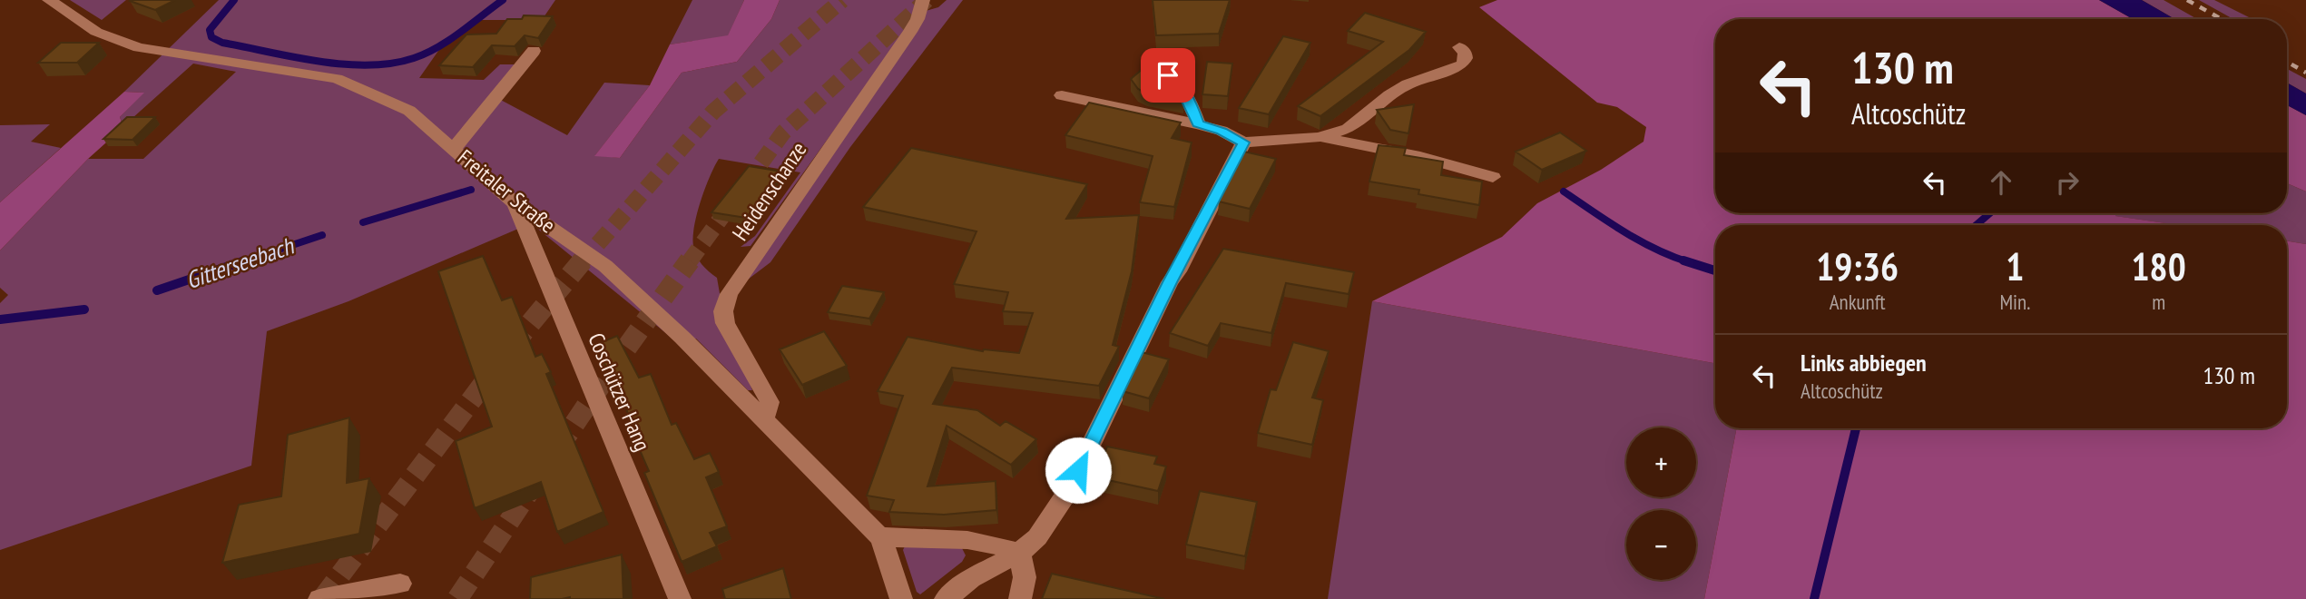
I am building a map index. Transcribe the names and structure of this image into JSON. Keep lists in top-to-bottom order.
{
  "streets": {
    "street": ["Freitaler Straße", "Heidenschanze", "Coschützer Hang"]
  },
  "crossings": [
    ["Freitaler Straße", "Heidenschanze"],
    ["Freitaler Straße", "Coschützer Hang"]
  ],
  "water": ["Gitterseebach"],
  "page": {
    "turn": ["130 m", "Altcoschütz"],
    "eta": [
      "19:36",
      "Ankunft",
      "1",
      "Min.",
      "180",
      "m"
    ],
    "list": [
      {
        "name": "Links abbiegen",
        "note": "Altcoschütz",
        "value": "130 m"
      }
    ],
    "map_buttons": ["+", "−"]
  }
}
